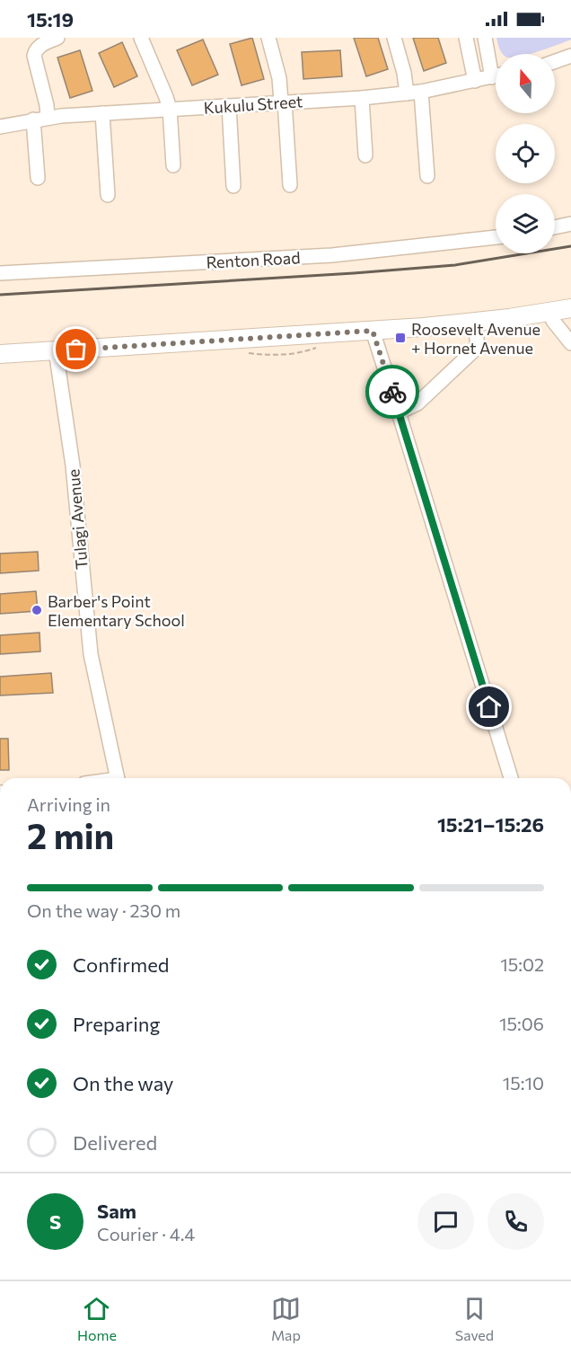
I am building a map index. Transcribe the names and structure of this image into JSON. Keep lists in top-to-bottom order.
{
  "streets": {
    "street": ["Kukulu Street", "Renton Road", "Tulagi Avenue"]
  },
  "places": {
    "transit": ["Roosevelt Avenue + Hornet Avenue"],
    "other": ["Barber's Point Elementary School"]
  },
  "north": "top",
  "page": {
    "status": "15:19",
    "heading": ["2 min", "Arriving in", "15:21–15:26"],
    "panel": ["Sam", "Courier · 4.4"],
    "bar": "On the way · 230 m",
    "list": [
      ["Confirmed", "15:02"],
      ["Preparing", "15:06"],
      ["On the way", "15:10"],
      "Delivered"
    ],
    "round": "S",
    "tabs": ["Home", "Map", "Saved"]
  }
}
